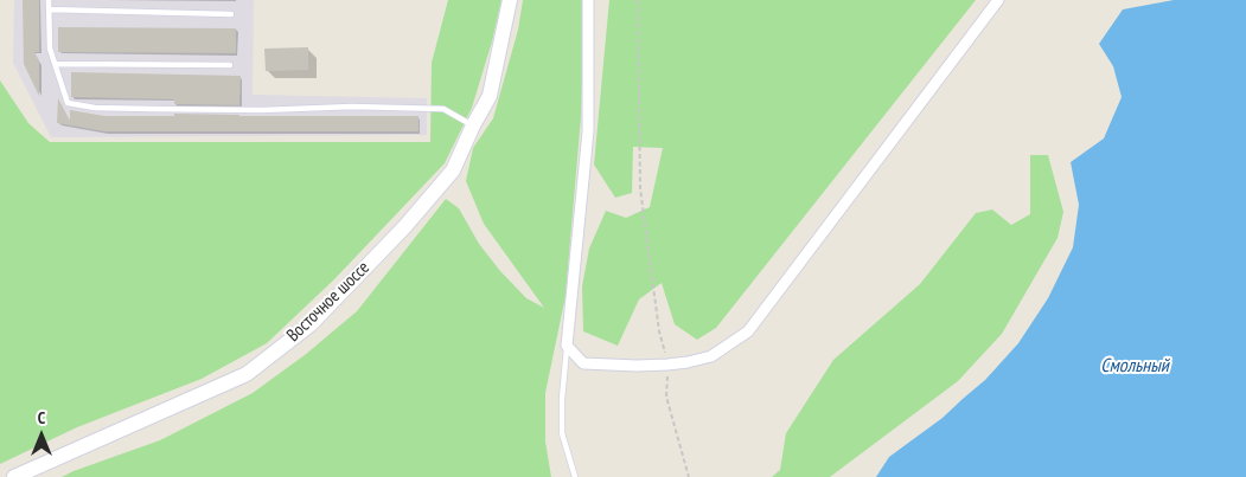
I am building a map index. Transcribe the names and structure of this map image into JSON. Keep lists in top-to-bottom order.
{
  "streets": {
    "main road": ["Восточное шоссе"]
  },
  "water": ["Смольный"],
  "north": "top"
}
